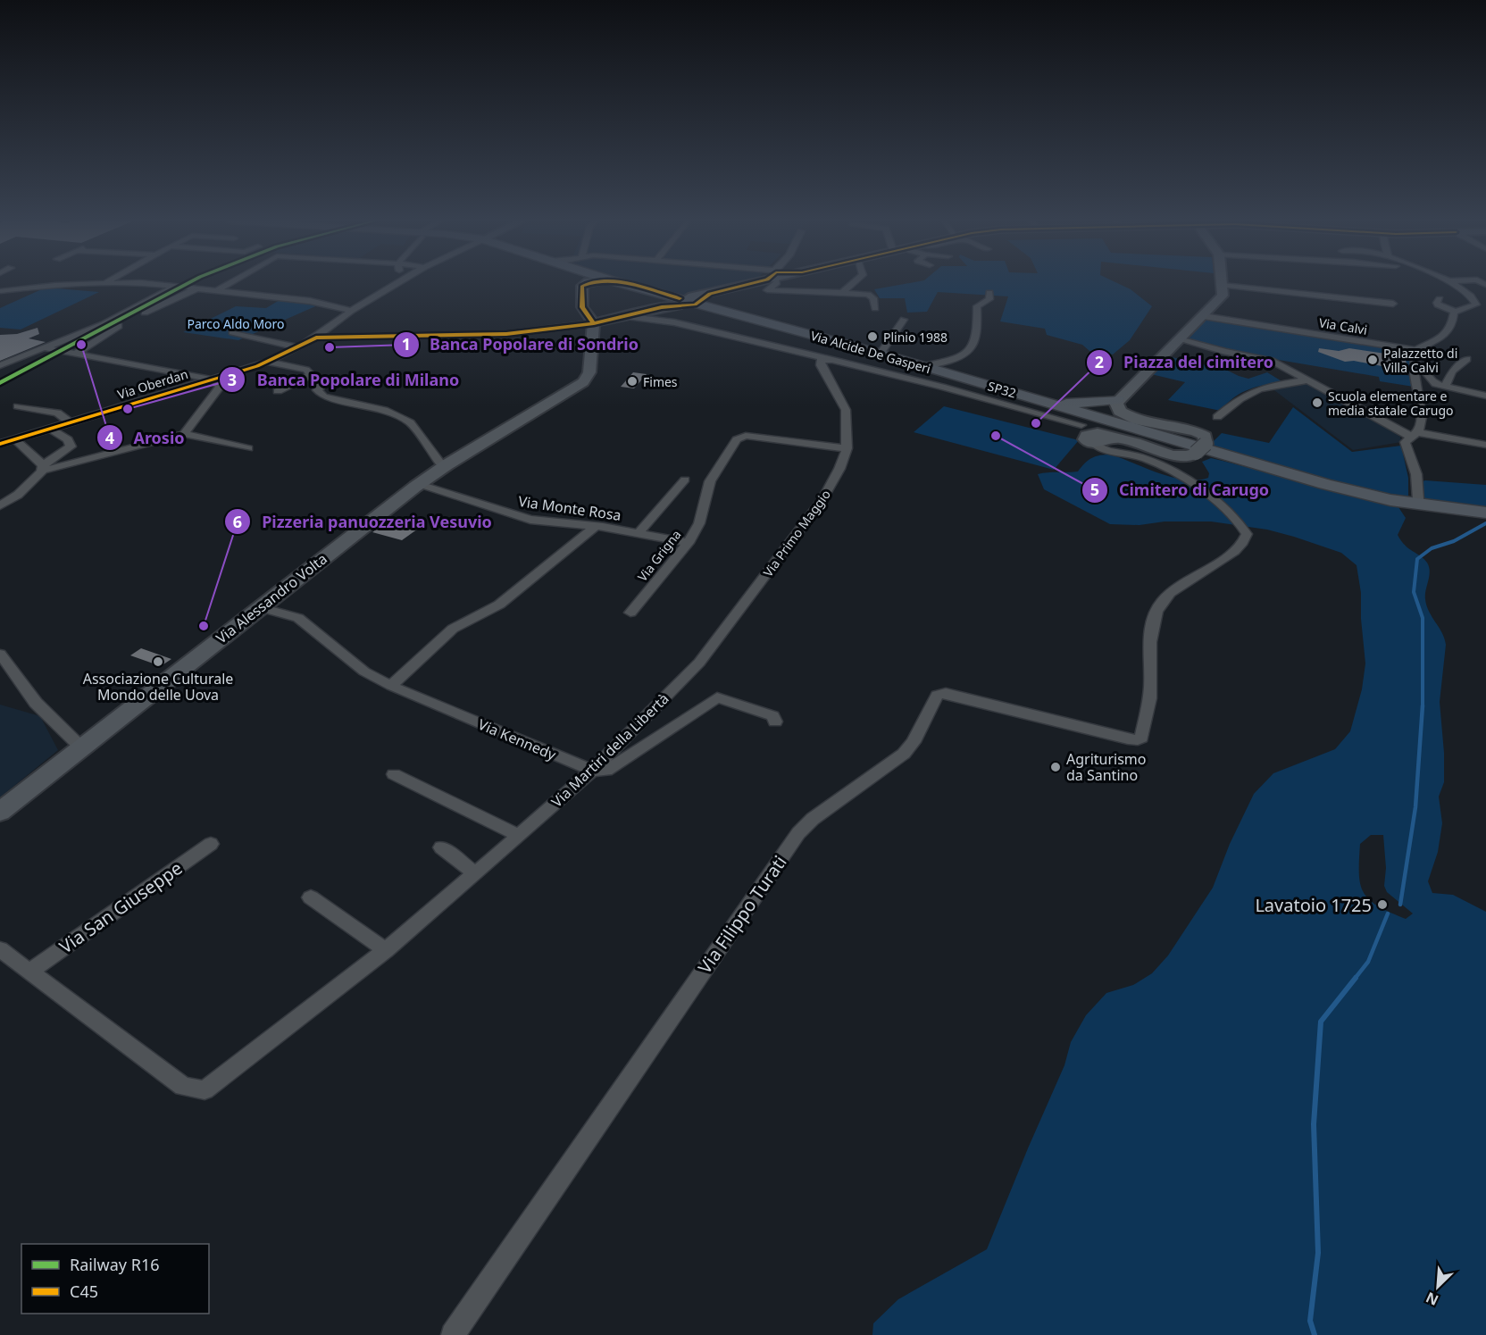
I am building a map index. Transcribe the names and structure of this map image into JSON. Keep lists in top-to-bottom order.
{
  "streets": {
    "main road": ["Via Alcide De Gasperi", "SP32"],
    "street": [
      "Via Calvi",
      "Via Oberdan",
      "Via Monte Rosa",
      "Via Primo Maggio",
      "Via Grigna",
      "Via Alessandro Volta",
      "Via Kennedy",
      "Via Martiri della Libertà",
      "Via San Giuseppe",
      "Via Filippo Turati"
    ]
  },
  "crossings": [
    ["Via Alcide De Gasperi", "SP32"],
    ["Via Monte Rosa", "Via Grigna"],
    ["Via Monte Rosa", "Via Alessandro Volta"],
    ["Via Primo Maggio", "Via Grigna"],
    ["Via Primo Maggio", "Via Martiri della Libertà"],
    ["Via Alessandro Volta", "Via Kennedy"],
    ["Via Kennedy", "Via Martiri della Libertà"],
    ["Via Martiri della Libertà", "Via San Giuseppe"]
  ],
  "parks": ["Parco Aldo Moro"],
  "places": [
    "Plinio 1988",
    "Arosio",
    "Banca Popolare di Sondrio",
    "Palazzetto di Villa Calvi",
    "Fimes",
    "Scuola elementare e media statale Carugo",
    "Banca Popolare di Milano",
    "Piazza del cimitero",
    "Cimitero di Carugo",
    "Pizzeria panuozzeria Vesuvio",
    "Associazione Culturale Mondo delle Uova",
    "Agriturismo da Santino",
    "Lavatoio 1725"
  ],
  "lines": ["rail line R16", "transit line C45"],
  "legend": ["Railway R16", "C45"],
  "north": "bottom left"
}
